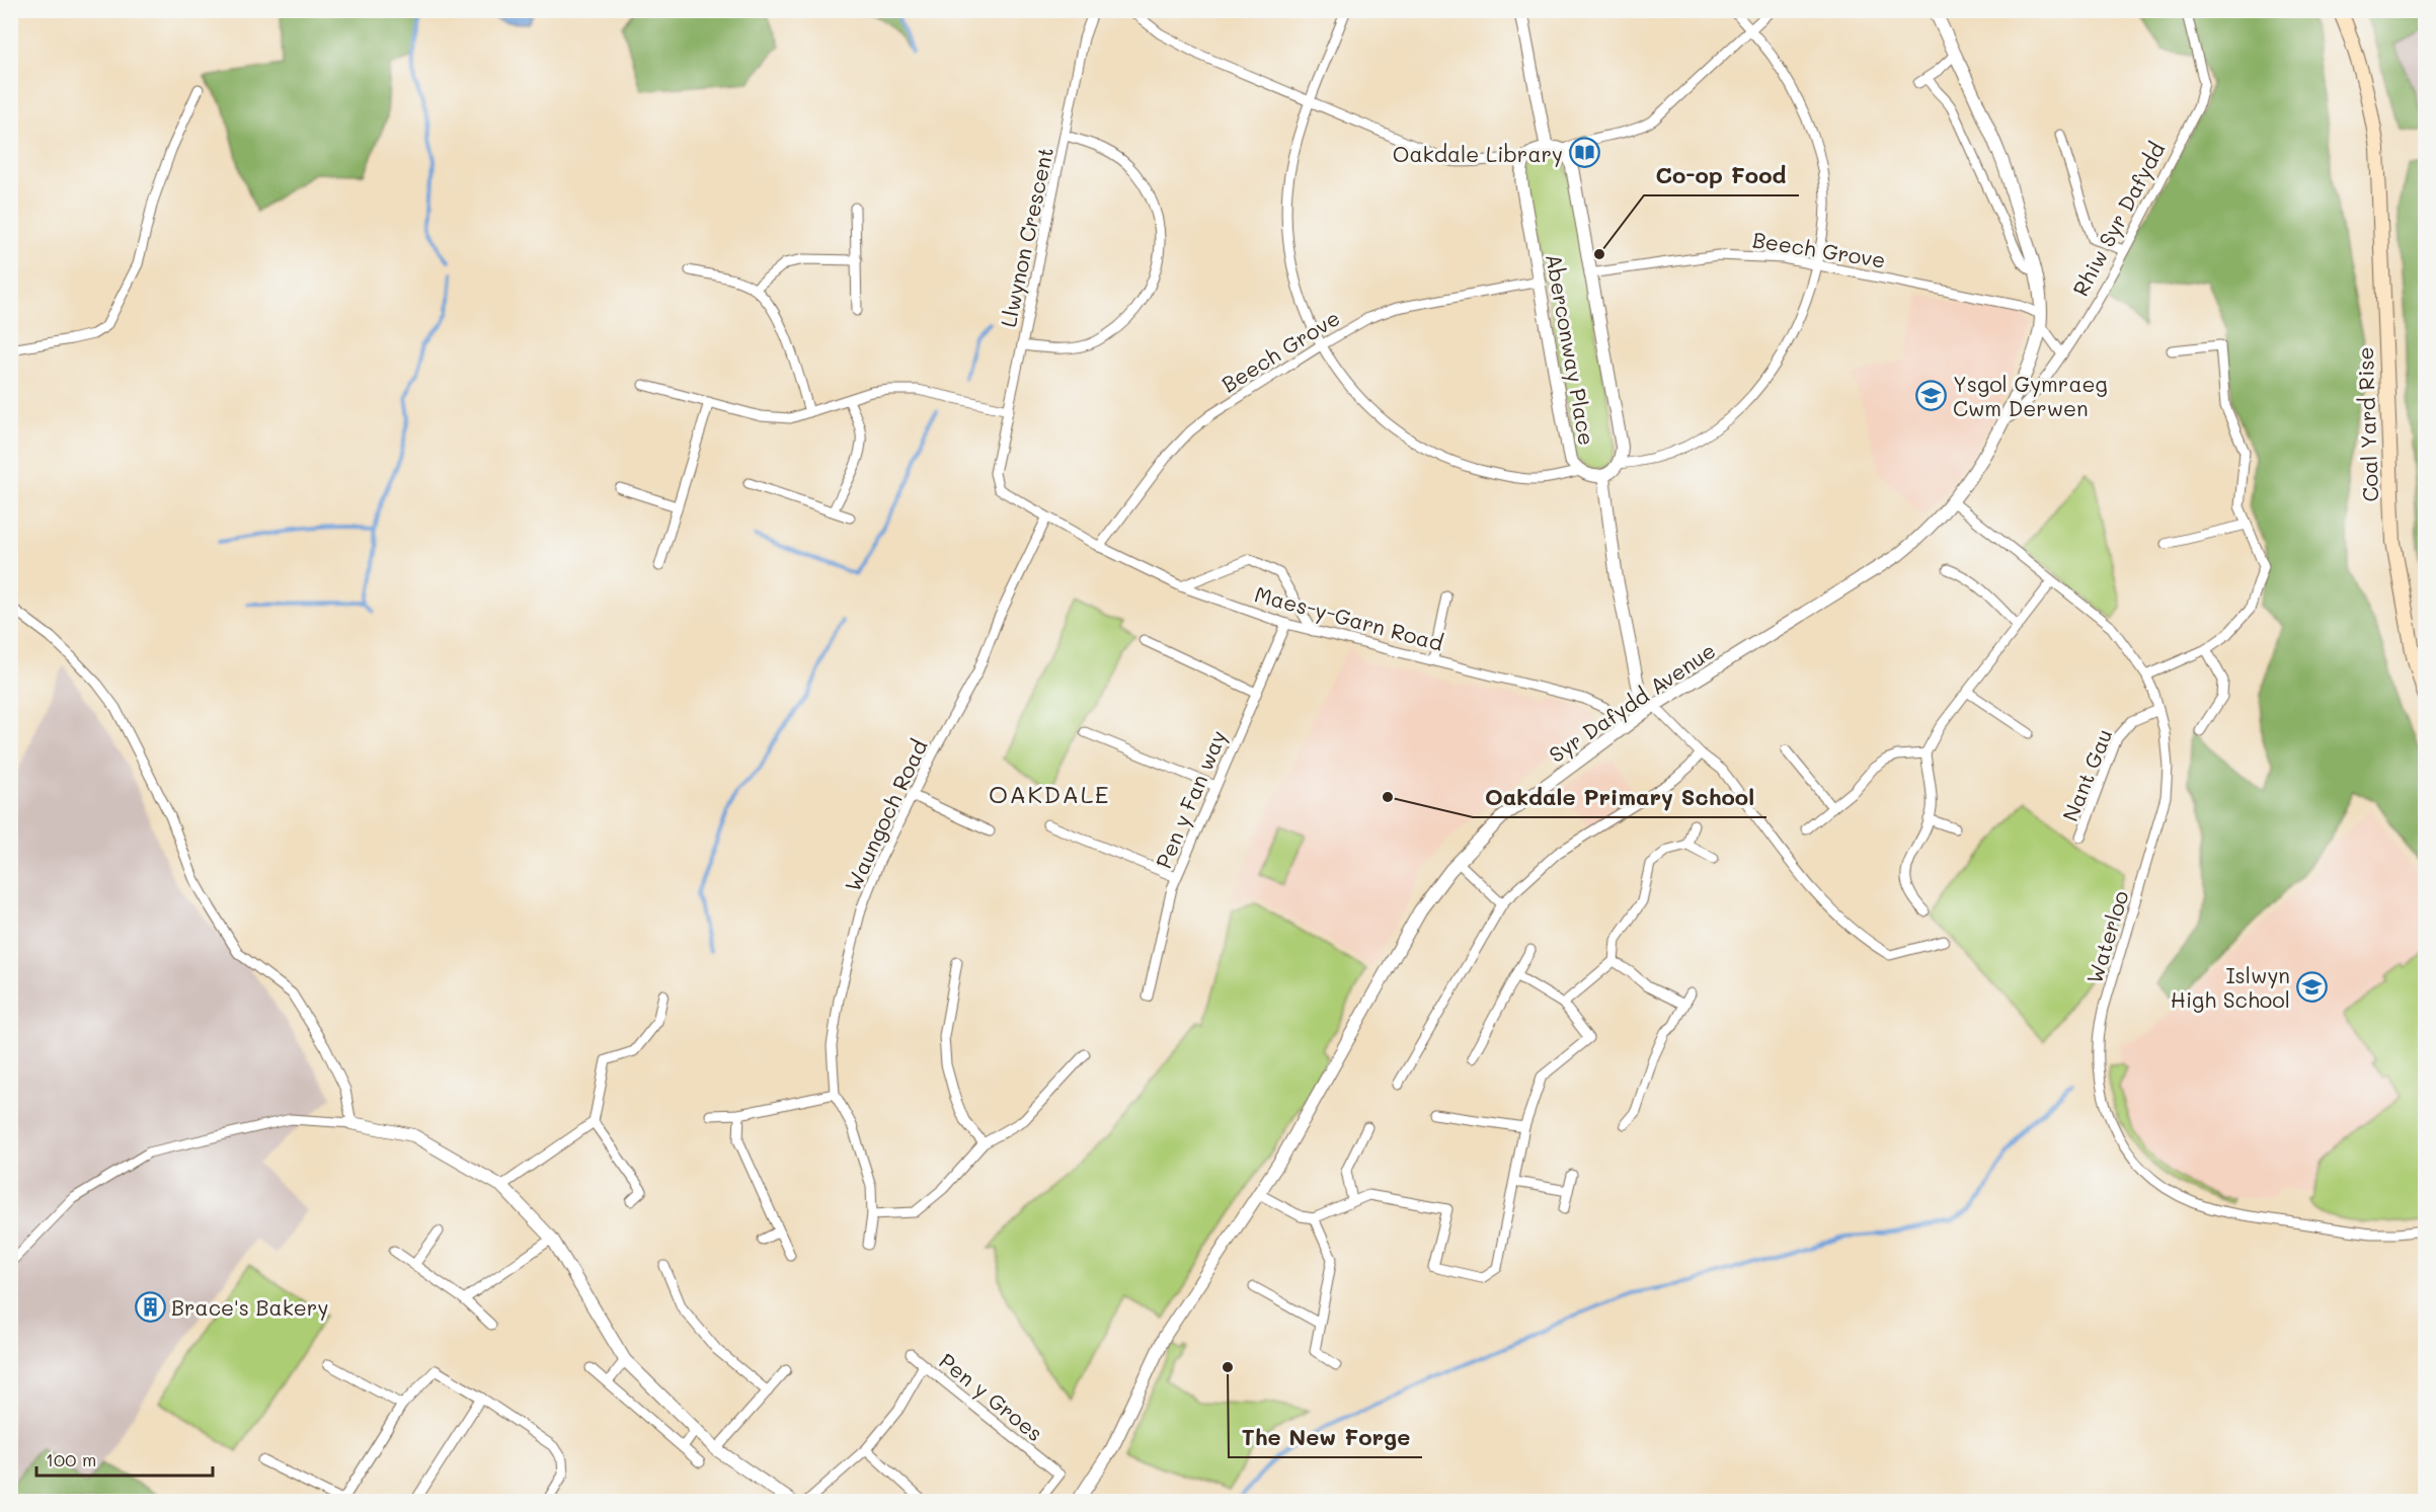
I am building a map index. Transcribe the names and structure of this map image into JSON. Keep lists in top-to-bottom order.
{
  "streets": {
    "main road": ["Coal Yard Rise"],
    "street": [
      "Rhiw Syr Dafydd",
      "Llwynon Crescent",
      "Beech Grove",
      "Aberconway Place",
      "Maes-y-Garn Road",
      "Syr Dafydd Avenue",
      "Nant Gau",
      "Pen y Fan way",
      "Waungoch Road",
      "Waterloo",
      "Pen y Groes"
    ]
  },
  "crossings": [
    ["Rhiw Syr Dafydd", "Syr Dafydd Avenue"],
    ["Llwynon Crescent", "Maes-y-Garn Road"],
    ["Beech Grove", "Aberconway Place"],
    ["Beech Grove", "Maes-y-Garn Road"],
    ["Beech Grove", "Syr Dafydd Avenue"],
    ["Maes-y-Garn Road", "Syr Dafydd Avenue"],
    ["Maes-y-Garn Road", "Pen y Fan way"],
    ["Maes-y-Garn Road", "Waungoch Road"],
    ["Syr Dafydd Avenue", "Waterloo"],
    ["Nant Gau", "Waterloo"]
  ],
  "districts": ["OAKDALE"],
  "places": {
    "library": ["Oakdale Library"],
    "other": ["Co-op Food", "Oakdale Primary School", "The New Forge"],
    "school or university": ["Ysgol Gymraeg Cwm Derwen", "Islwyn High School"],
    "building": ["Brace's Bakery"]
  },
  "scale_bar": "100 m"
}
